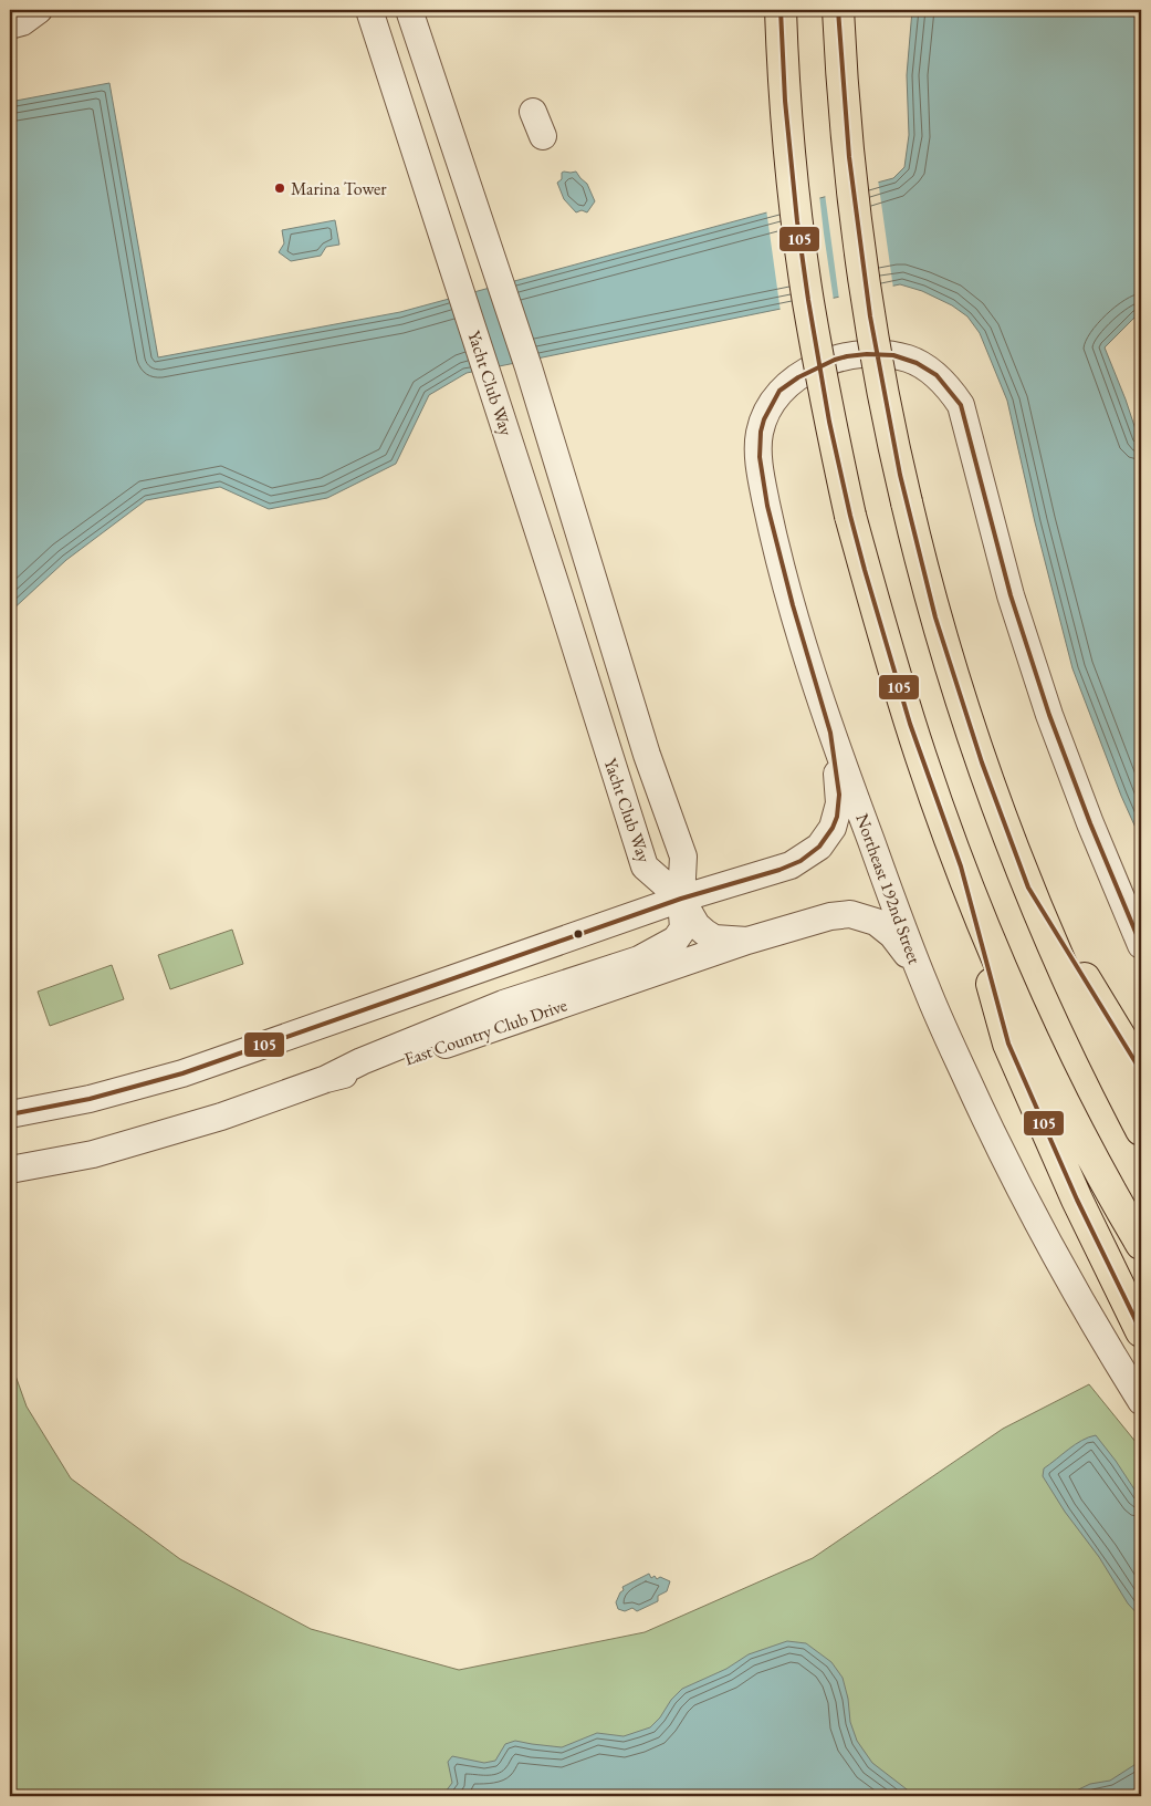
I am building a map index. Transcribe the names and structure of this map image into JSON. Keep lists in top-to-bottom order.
{
  "streets": {
    "street": ["Yacht Club Way", "Northeast 192nd Street", "East Country Club Drive"]
  },
  "crossings": [
    ["Northeast 192nd Street", "East Country Club Drive"]
  ],
  "places": ["Marina Tower"],
  "lines": ["transit line 105"]
}
